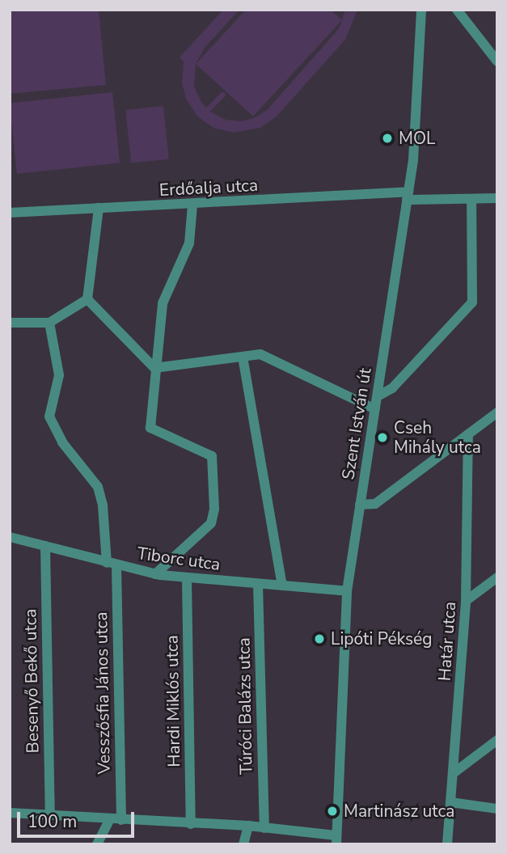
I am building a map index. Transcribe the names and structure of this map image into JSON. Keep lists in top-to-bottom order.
{
  "streets": {
    "street": [
      "Erdőalja utca",
      "Szent István út",
      "Tiborc utca",
      "Határ utca",
      "Besenyő Bekő utca",
      "Vesszősfia János utca",
      "Hardi Miklós utca",
      "Túróci Balázs utca"
    ]
  },
  "crossings": [
    ["Erdőalja utca", "Szent István út"],
    ["Szent István út", "Tiborc utca"],
    ["Tiborc utca", "Besenyő Bekő utca"],
    ["Tiborc utca", "Vesszősfia János utca"],
    ["Tiborc utca", "Hardi Miklós utca"],
    ["Tiborc utca", "Túróci Balázs utca"]
  ],
  "places": [
    "MOL",
    "Cseh Mihály utca",
    "Lipóti Pékség",
    "Martinász utca"
  ],
  "scale_bar": "100 m"
}
